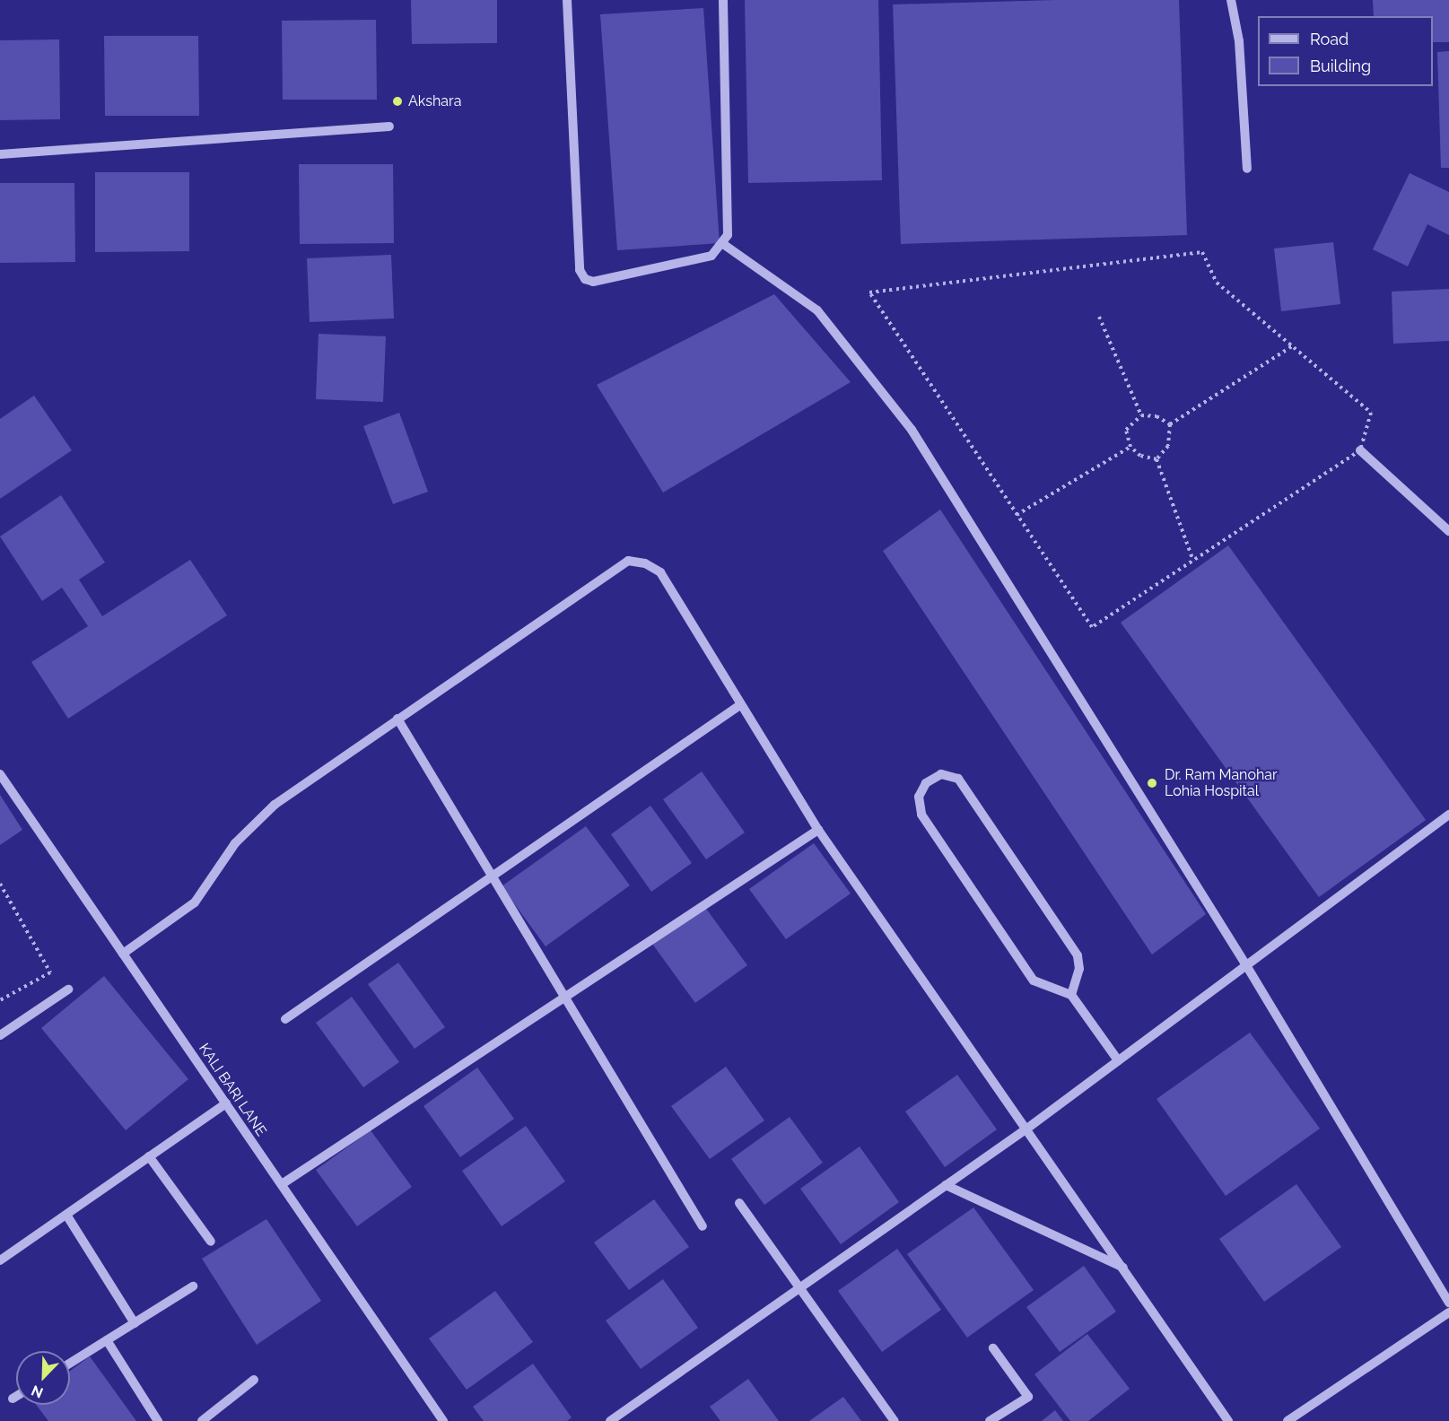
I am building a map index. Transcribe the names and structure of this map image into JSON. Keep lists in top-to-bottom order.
{
  "streets": {
    "street": ["KALI BARI LANE"]
  },
  "places": ["Akshara", "Dr. Ram Manohar Lohia Hospital"],
  "legend": ["Road", "Building"],
  "north": "bottom left"
}
